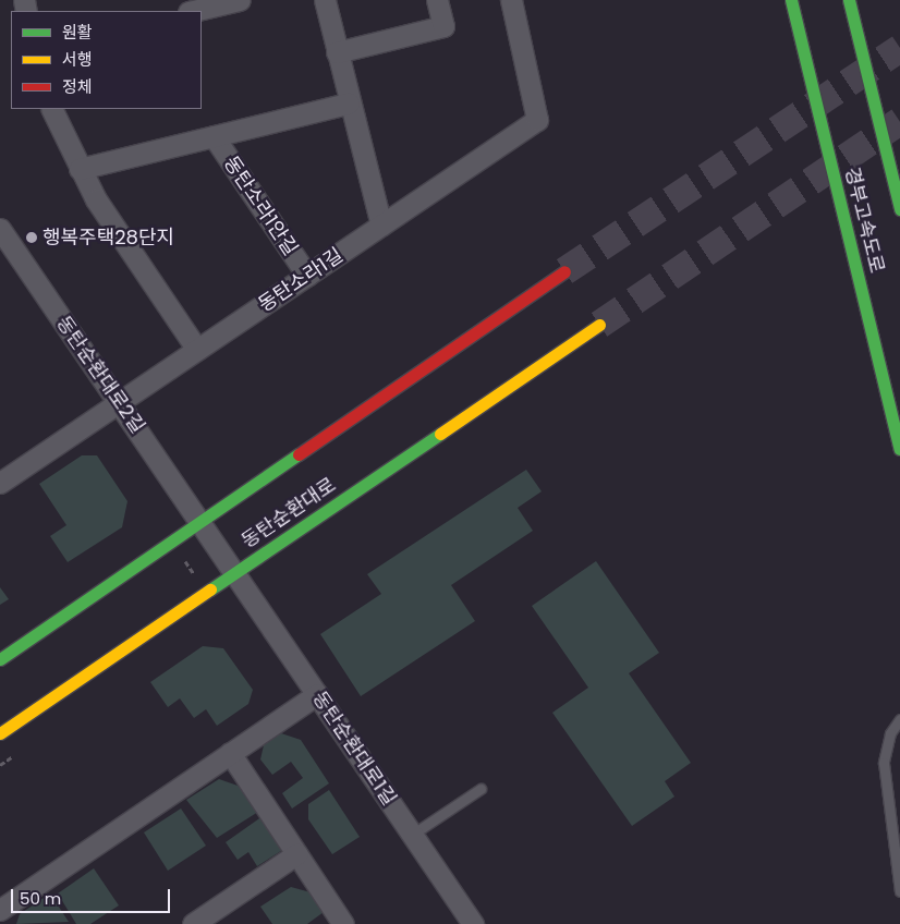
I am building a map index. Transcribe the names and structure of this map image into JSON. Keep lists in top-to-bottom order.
{
  "streets": {
    "main road": ["경부고속도로", "동탄순환대로"],
    "street": [
      "동탄소라1안길",
      "동탄소라1길",
      "동탄순환대로2길",
      "동탄순환대로1길"
    ]
  },
  "crossings": [
    ["동탄소라1안길", "동탄소라1길"],
    ["동탄소라1길", "동탄순환대로2길"],
    ["동탄순환대로2길", "동탄순환대로"],
    ["동탄순환대로2길", "동탄순환대로1길"],
    ["동탄순환대로", "동탄순환대로1길"]
  ],
  "places": ["행복주택28단지"],
  "legend": ["원활", "서행", "정체"],
  "scale_bar": "50 m"
}
